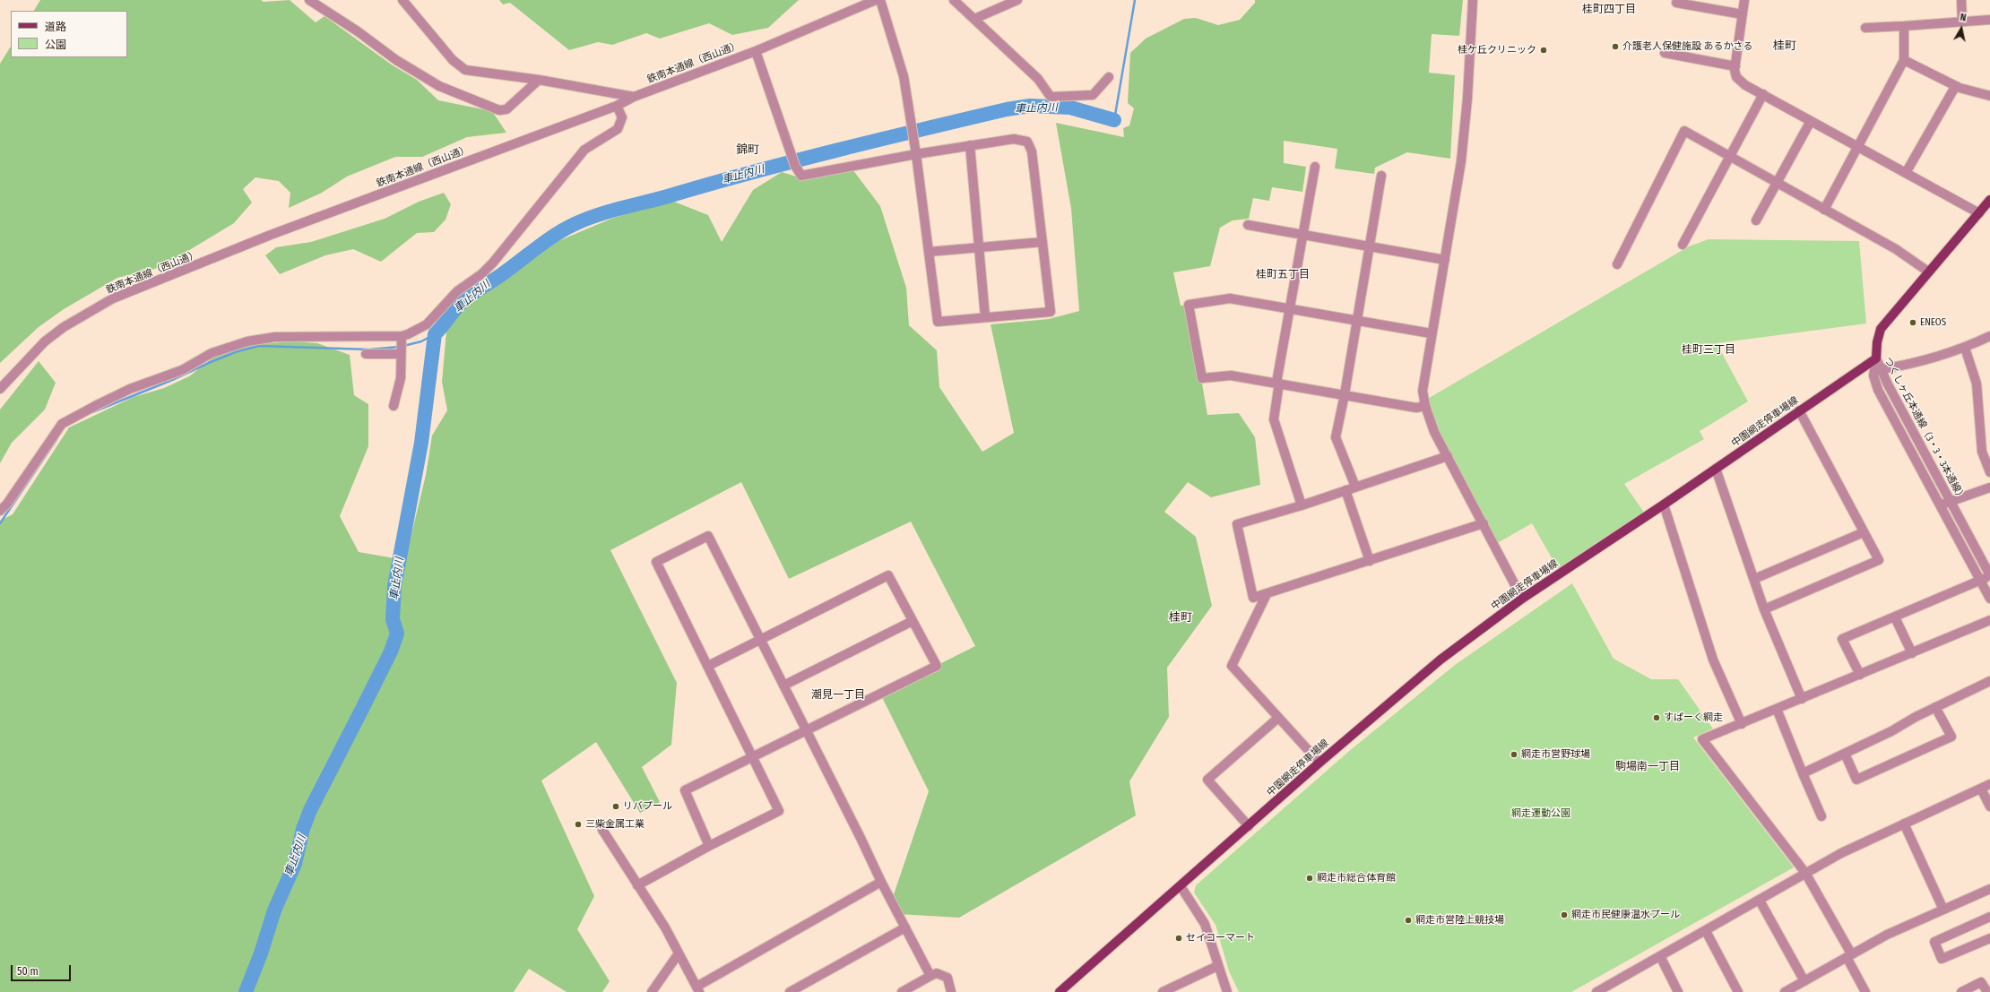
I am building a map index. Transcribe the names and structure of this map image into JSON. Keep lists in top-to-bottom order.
{
  "streets": {
    "main road": ["中園網走停車場線"],
    "street": ["鉄南本通線（西山通）", "つくしヶ丘本通線（3・3・3本通線）"]
  },
  "crossings": [
    ["中園網走停車場線", "つくしヶ丘本通線（3・3・3本通線）"]
  ],
  "districts": [
    "桂町四丁目",
    "桂町",
    "錦町",
    "桂町五丁目",
    "桂町三丁目",
    "桂町",
    "潮見一丁目",
    "駒場南一丁目"
  ],
  "water": ["車止内川"],
  "parks": ["網走運動公園"],
  "places": [
    "介護老人保健施設 あるかさる",
    "桂ケ丘クリニック",
    "ENEOS",
    "すぱーく網走",
    "網走市営野球場",
    "リバプール",
    "三柴金属工業",
    "網走市総合体育館",
    "網走市民健康温水プール",
    "網走市営陸上競技場",
    "セイコーマート"
  ],
  "legend": ["道路", "公園"],
  "scale_bar": "50 m",
  "north": "top"
}
